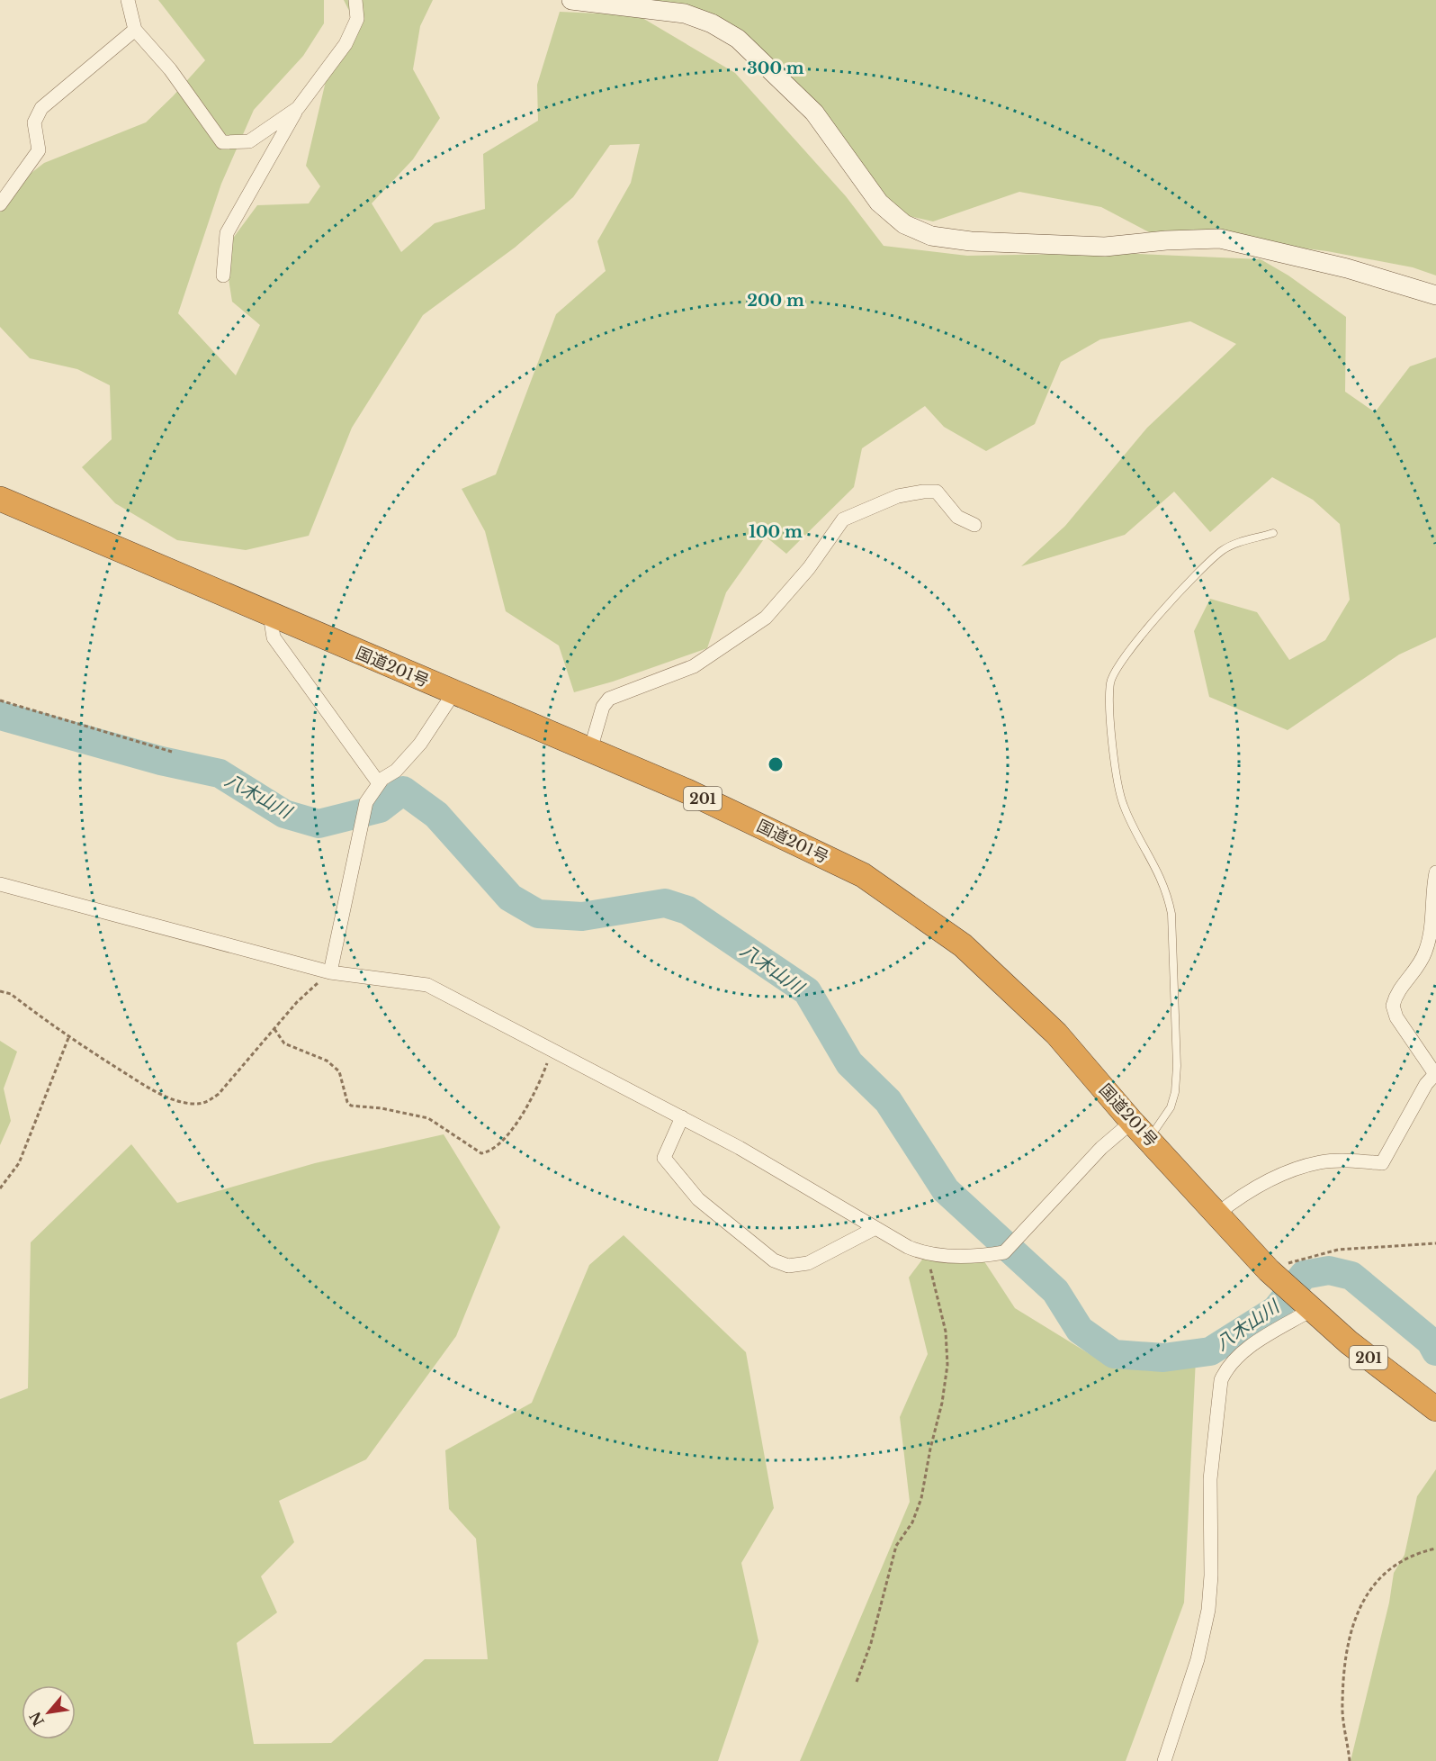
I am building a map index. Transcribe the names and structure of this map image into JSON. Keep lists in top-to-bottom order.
{
  "streets": {
    "highway": ["国道201号", "201"]
  },
  "water": ["八木山川"],
  "north": "bottom left",
  "rings": ["300 m", "200 m", "100 m"]
}
